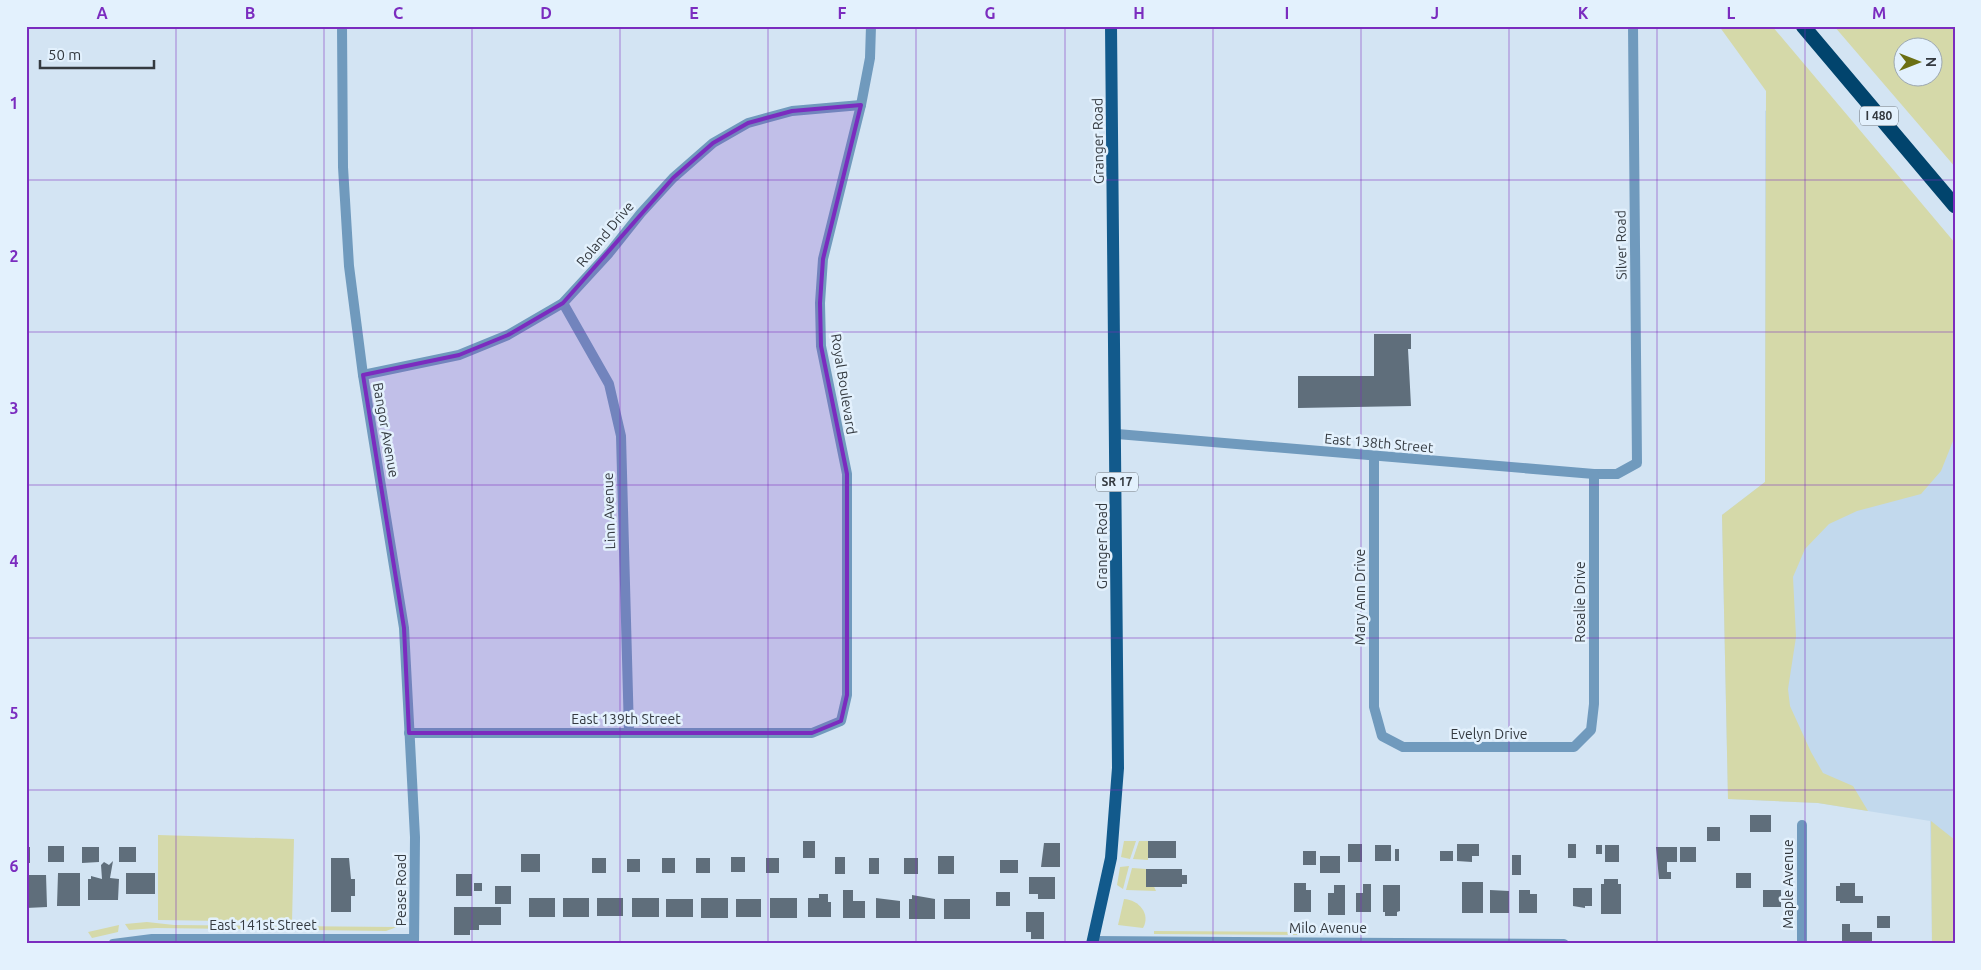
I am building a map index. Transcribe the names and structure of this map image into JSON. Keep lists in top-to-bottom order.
{
  "streets": {
    "highway": ["I 480"],
    "main road": ["Granger Road", "SR 17"],
    "street": [
      "Roland Drive",
      "Silver Road",
      "Royal Boulevard",
      "Bangor Avenue",
      "East 138th Street",
      "Linn Avenue",
      "Mary Ann Drive",
      "Rosalie Drive",
      "East 139th Street",
      "Evelyn Drive",
      "Maple Avenue",
      "Pease Road",
      "East 141st Street",
      "Milo Avenue"
    ]
  },
  "crossings": [
    ["Granger Road", "East 138th Street"],
    ["Granger Road", "Milo Avenue"],
    ["Roland Drive", "Royal Boulevard"],
    ["Roland Drive", "Bangor Avenue"],
    ["Roland Drive", "Linn Avenue"],
    ["Silver Road", "East 138th Street"],
    ["Royal Boulevard", "East 139th Street"],
    ["Bangor Avenue", "East 139th Street"],
    ["Bangor Avenue", "Pease Road"],
    ["East 138th Street", "Mary Ann Drive"],
    ["East 138th Street", "Rosalie Drive"],
    ["Linn Avenue", "East 139th Street"],
    ["Mary Ann Drive", "Evelyn Drive"],
    ["Rosalie Drive", "Evelyn Drive"],
    ["Pease Road", "East 141st Street"]
  ],
  "scale_bar": "50 m",
  "north": "right",
  "grid": {
    "columns": [
      "A",
      "B",
      "C",
      "D",
      "E",
      "F",
      "G",
      "H",
      "I",
      "J",
      "K",
      "L",
      "M"
    ],
    "rows": [
      "1",
      "2",
      "3",
      "4",
      "5",
      "6"
    ]
  }
}
